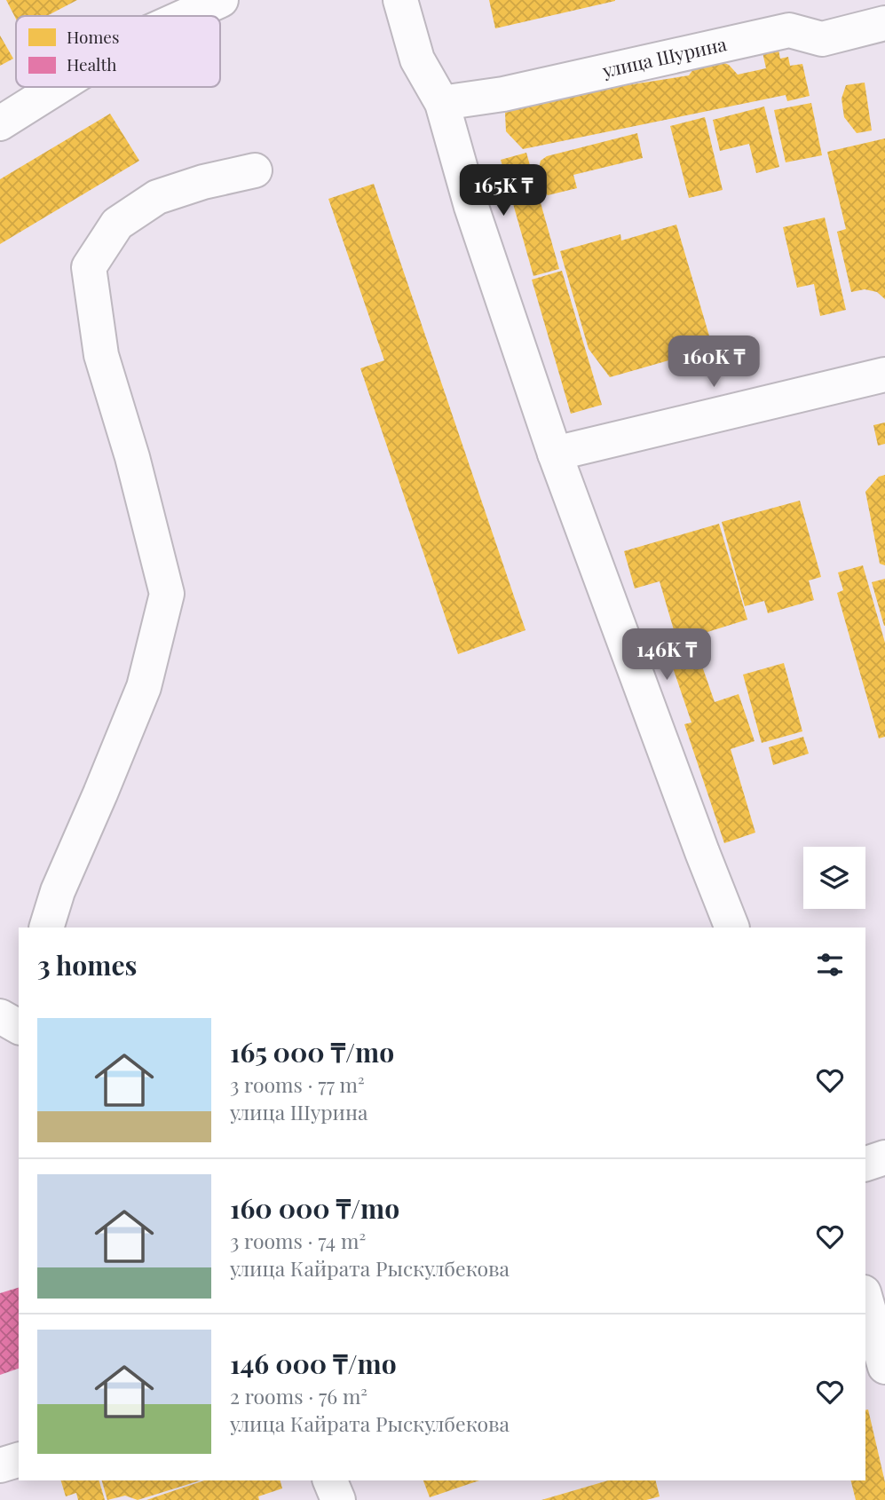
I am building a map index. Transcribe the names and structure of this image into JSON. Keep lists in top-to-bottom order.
{
  "streets": {
    "street": ["улица Шурина"]
  },
  "legend": ["Homes", "Health"],
  "page": {
    "price": ["165K ₸", "160K ₸", "146K ₸"],
    "heading": "3 homes",
    "list": [
      {
        "name": "165 000 ₸/mo",
        "note": "3 rooms · 77 m² · улица Шурина"
      },
      {
        "name": "160 000 ₸/mo",
        "note": "3 rooms · 74 m² · улица Кайрата Рыскулбекова"
      },
      {
        "name": "146 000 ₸/mo",
        "note": "2 rooms · 76 m² · улица Кайрата Рыскулбекова"
      }
    ]
  }
}
